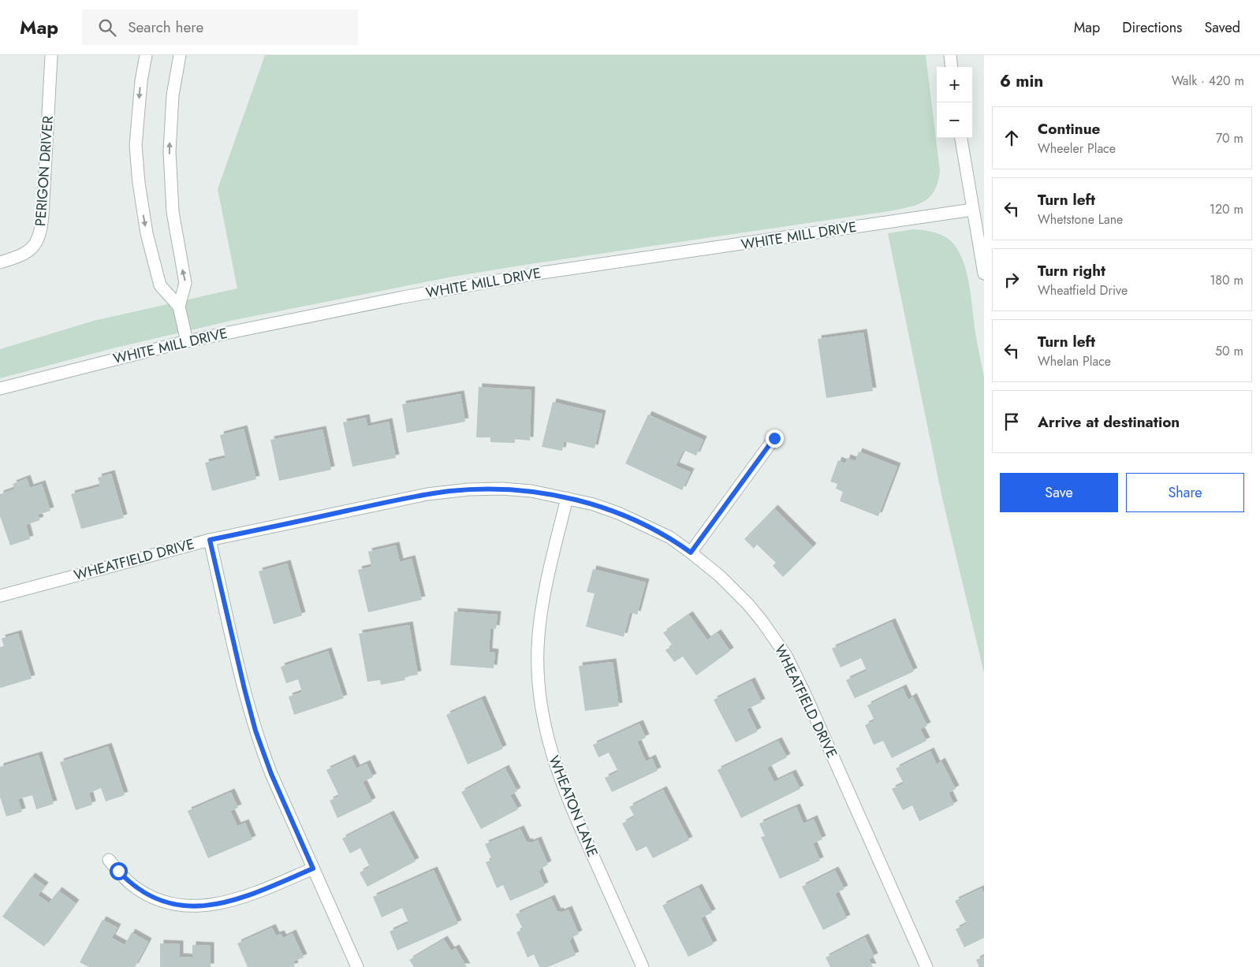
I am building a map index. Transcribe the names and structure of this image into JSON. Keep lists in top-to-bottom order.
{
  "streets": {
    "street": [
      "PERIGON DRIVER",
      "WHITE MILL DRIVE",
      "WHEATFIELD DRIVE",
      "WHEATON LANE"
    ]
  },
  "crossings": [
    ["WHEATFIELD DRIVE", "WHEATON LANE"]
  ],
  "page": {
    "header": "Map",
    "search": "Search here",
    "nav": ["Map", "Directions", "Saved"],
    "heading": ["6 min", "Walk · 420 m"],
    "map_buttons": ["+", "−"],
    "list": [
      ["Continue", "Wheeler Place", "70 m"],
      ["Turn left", "Whetstone Lane", "120 m"],
      ["Turn right", "Wheatfield Drive", "180 m"],
      ["Turn left", "Whelan Place", "50 m"],
      "Arrive at destination"
    ],
    "buttons": ["Save", "Share"]
  }
}
